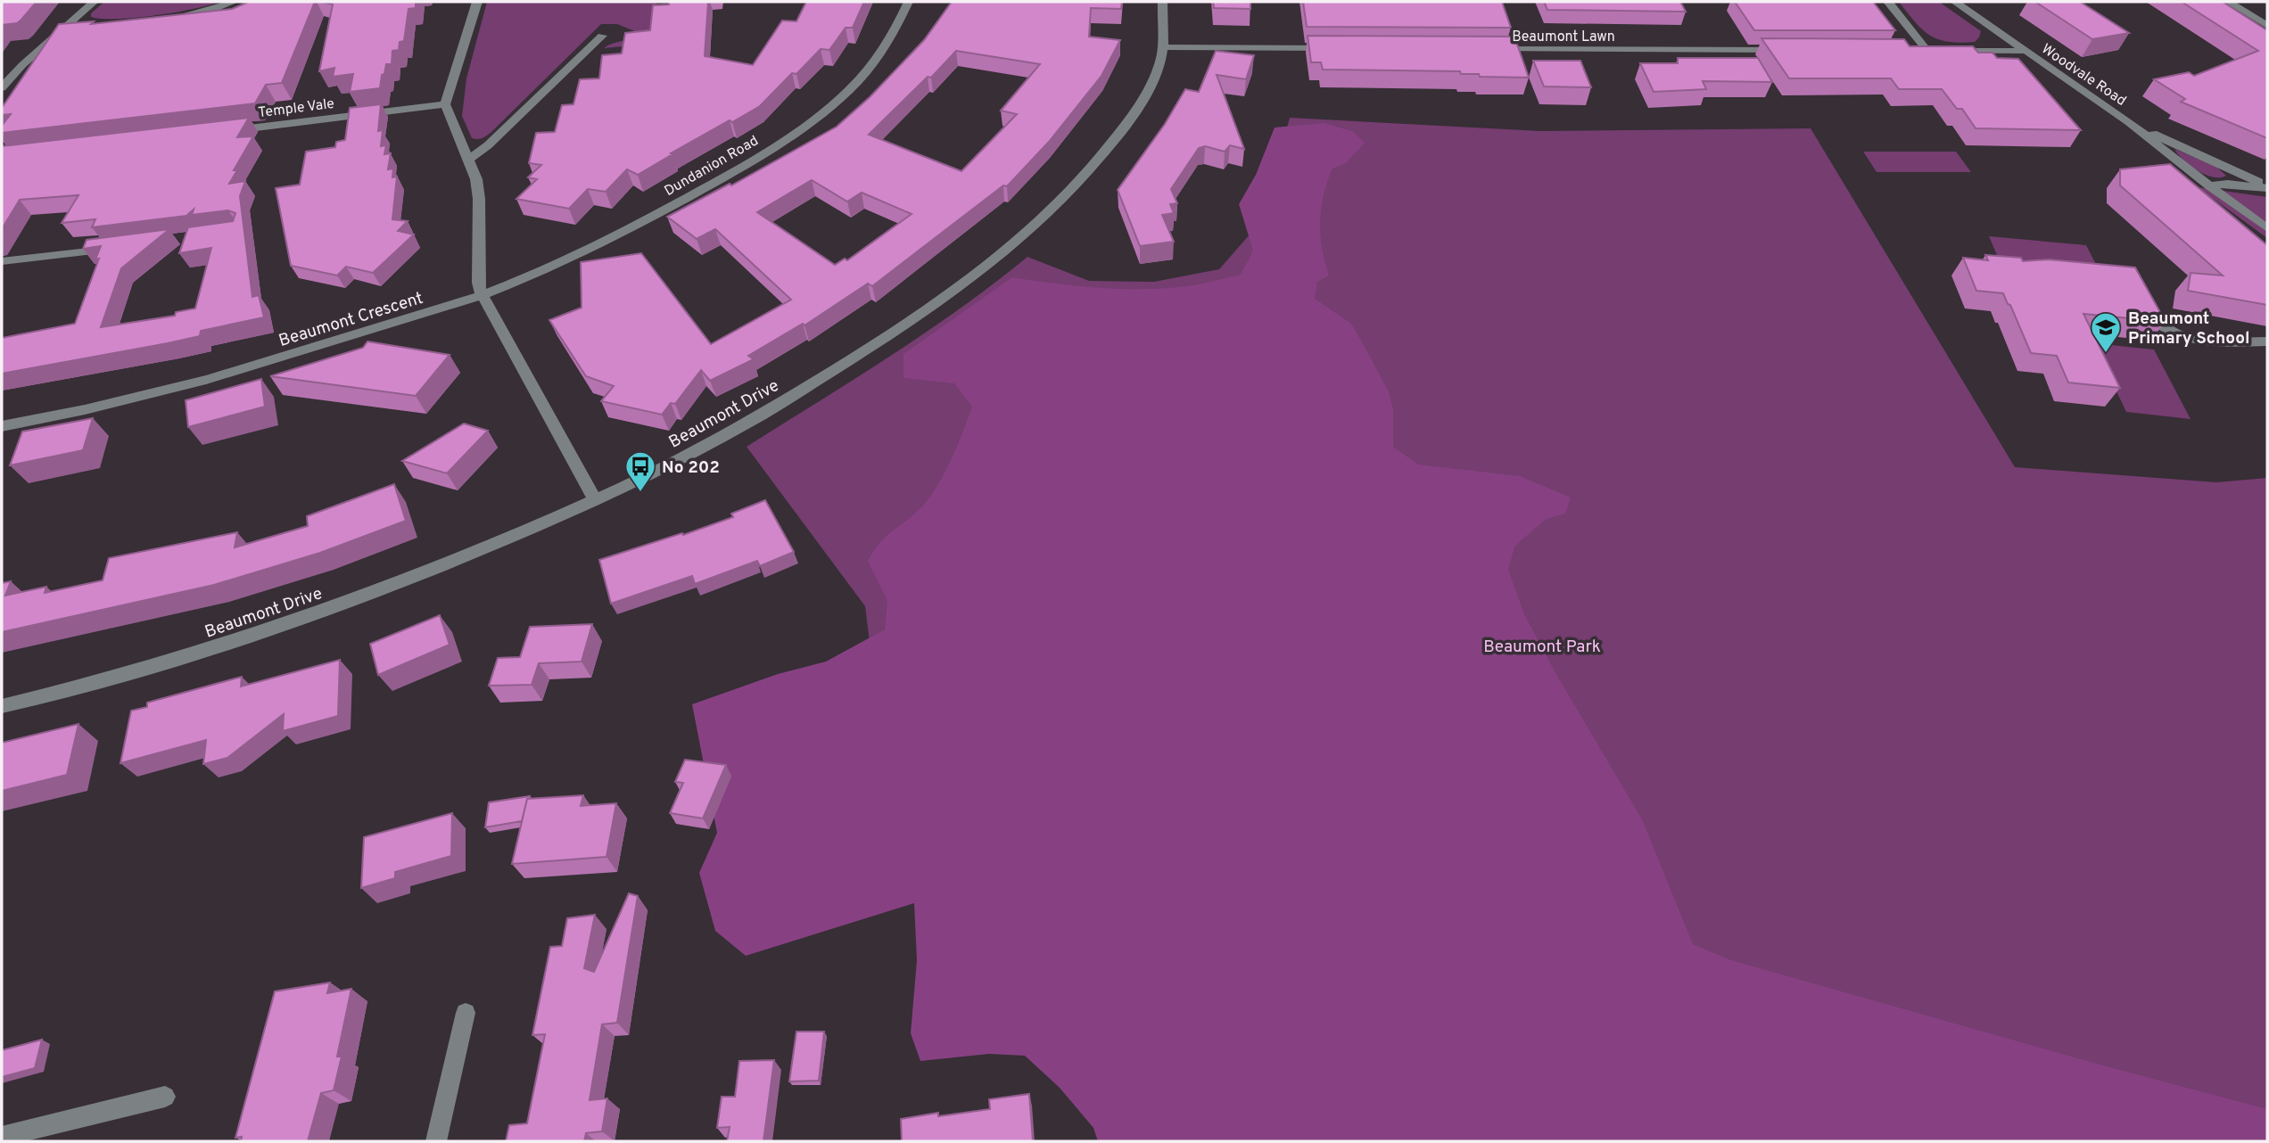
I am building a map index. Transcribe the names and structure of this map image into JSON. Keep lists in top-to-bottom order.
{
  "streets": {
    "street": [
      "Beaumont Lawn",
      "Woodvale Road",
      "Temple Vale",
      "Dundanion Road",
      "Beaumont Crescent",
      "Beaumont Drive"
    ]
  },
  "crossings": [
    ["Dundanion Road", "Beaumont Crescent"]
  ],
  "parks": ["Beaumont Park"],
  "places": {
    "school or university": ["Beaumont Primary School"],
    "bus stop": ["No 202"]
  }
}
